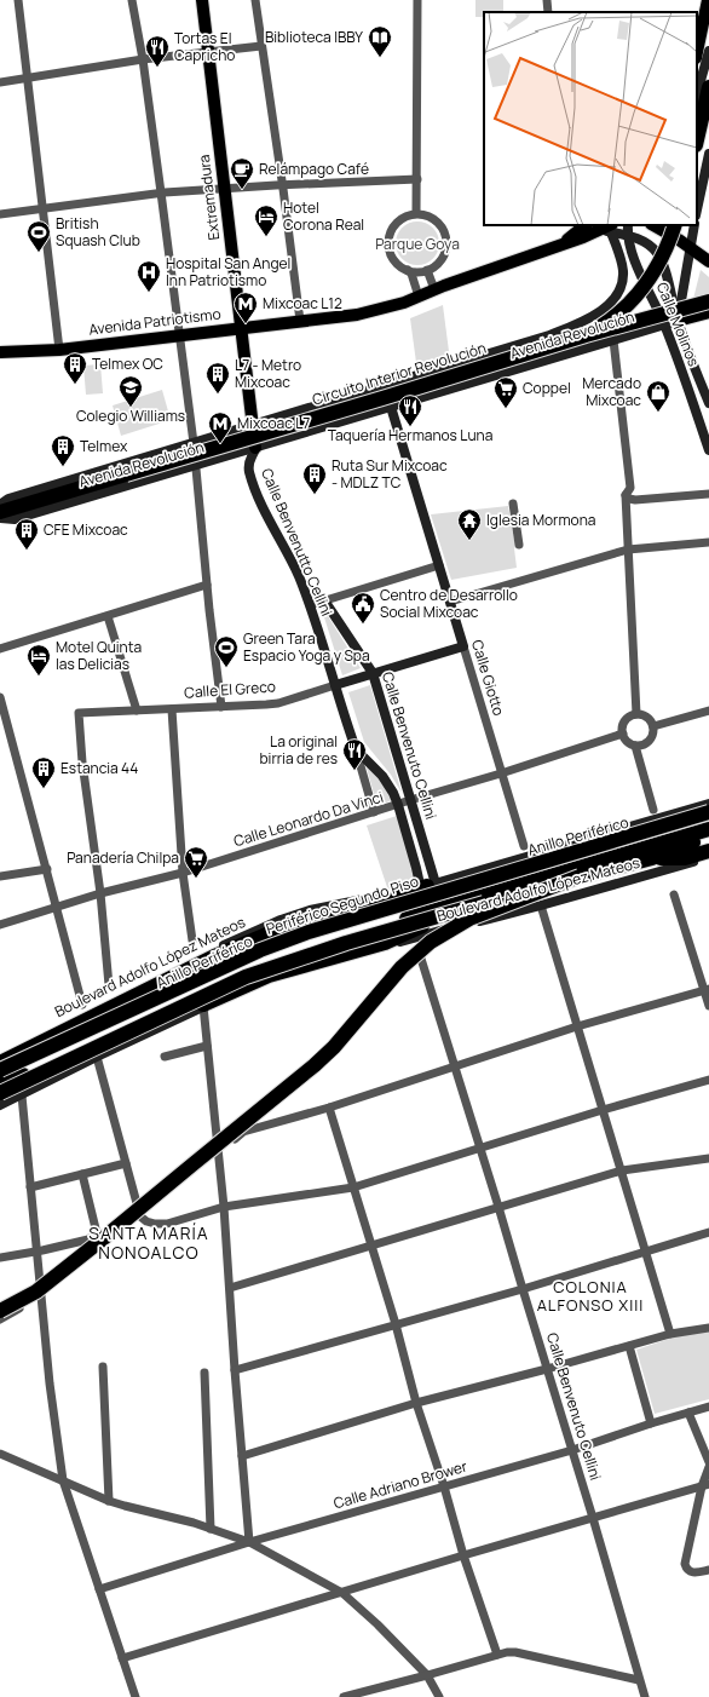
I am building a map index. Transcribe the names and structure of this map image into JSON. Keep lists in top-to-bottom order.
{
  "streets": {
    "highway": ["Circuito Interior Revolución", "Anillo Periférico", "Periférico Segundo Piso"],
    "main road": [
      "Extremadura",
      "Avenida Patriotismo",
      "Calle Molinos",
      "Avenida Revolución",
      "Calle Benvenutto Cellini",
      "Calle Giotto",
      "Calle El Greco",
      "Calle Benvenuto Cellini",
      "Boulevard Adolfo López Mateos"
    ],
    "street": ["Calle Leonardo Da Vinci", "Calle Adriano Brower"]
  },
  "crossings": [
    ["Extremadura", "Avenida Patriotismo"],
    ["Extremadura", "Avenida Revolución"],
    ["Extremadura", "Calle Benvenutto Cellini"],
    ["Avenida Patriotismo", "Calle Molinos"],
    ["Avenida Patriotismo", "Avenida Revolución"],
    ["Calle Molinos", "Avenida Revolución"],
    ["Avenida Revolución", "Calle Benvenutto Cellini"],
    ["Avenida Revolución", "Calle Giotto"],
    ["Calle Benvenutto Cellini", "Calle El Greco"],
    ["Calle Benvenutto Cellini", "Calle Benvenuto Cellini"],
    ["Calle Benvenutto Cellini", "Calle Leonardo Da Vinci"],
    ["Calle Benvenutto Cellini", "Anillo Periférico"],
    ["Calle Benvenutto Cellini", "Boulevard Adolfo López Mateos"],
    ["Calle Giotto", "Calle El Greco"],
    ["Calle Giotto", "Calle Leonardo Da Vinci"],
    ["Calle El Greco", "Calle Benvenuto Cellini"],
    ["Calle El Greco", "Calle Leonardo Da Vinci"],
    ["Calle Benvenuto Cellini", "Calle Leonardo Da Vinci"],
    ["Calle Benvenuto Cellini", "Anillo Periférico"],
    ["Calle Benvenuto Cellini", "Boulevard Adolfo López Mateos"],
    ["Calle Benvenuto Cellini", "Calle Adriano Brower"],
    ["Anillo Periférico", "Boulevard Adolfo López Mateos"]
  ],
  "districts": ["SANTA MARÍA NONOALCO", "COLONIA ALFONSO XIII"],
  "parks": ["Parque Goya"],
  "places": {
    "library": ["Biblioteca IBBY"],
    "restaurant": ["Tortas El Capricho", "Taquería Hermanos Luna", "La original birria de res"],
    "cafe": ["Relámpago Café"],
    "hotel": ["Hotel Corona Real", "Motel Quinta las Delicias"],
    "sports": ["British Squash Club", "Green Tara Espacio Yoga y Spa"],
    "hospital": ["Hospital San Angel Inn Patriotismo"],
    "metro station": ["Mixcoac L12", "Mixcoac L7"],
    "building": [
      "Telmex OC",
      "L7 - Metro Mixcoac",
      "Telmex",
      "Ruta Sur Mixcoac - MDLZ TC",
      "CFE Mixcoac",
      "Estancia 44"
    ],
    "school or university": ["Colegio Williams"],
    "supermarket": ["Coppel", "Panadería Chilpa"],
    "shop": ["Mercado Mixcoac"],
    "temple": ["Iglesia Mormona"],
    "public building": ["Centro de Desarrollo Social Mixcoac"]
  }
}
